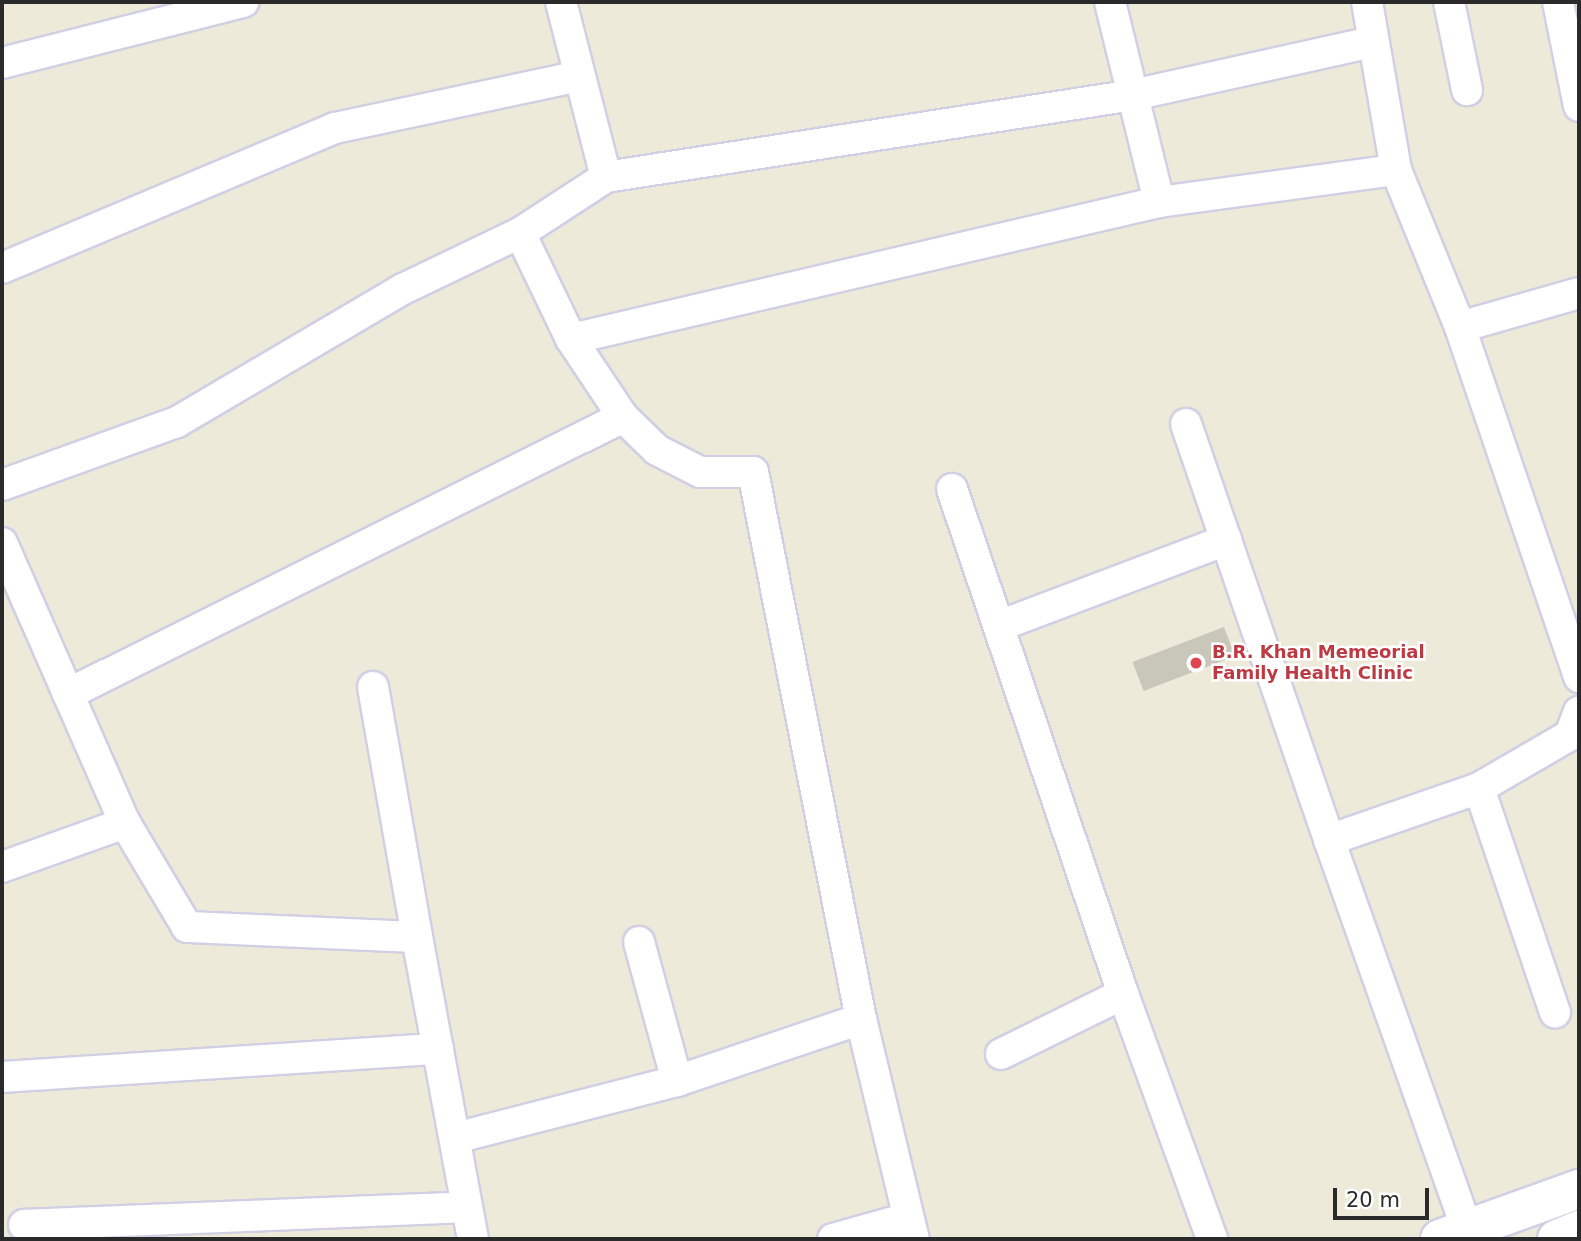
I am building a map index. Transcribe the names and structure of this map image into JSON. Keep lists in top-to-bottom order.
{
  "places": ["B.R. Khan Memeorial Family Health Clinic"],
  "scale_bar": "20 m"
}
